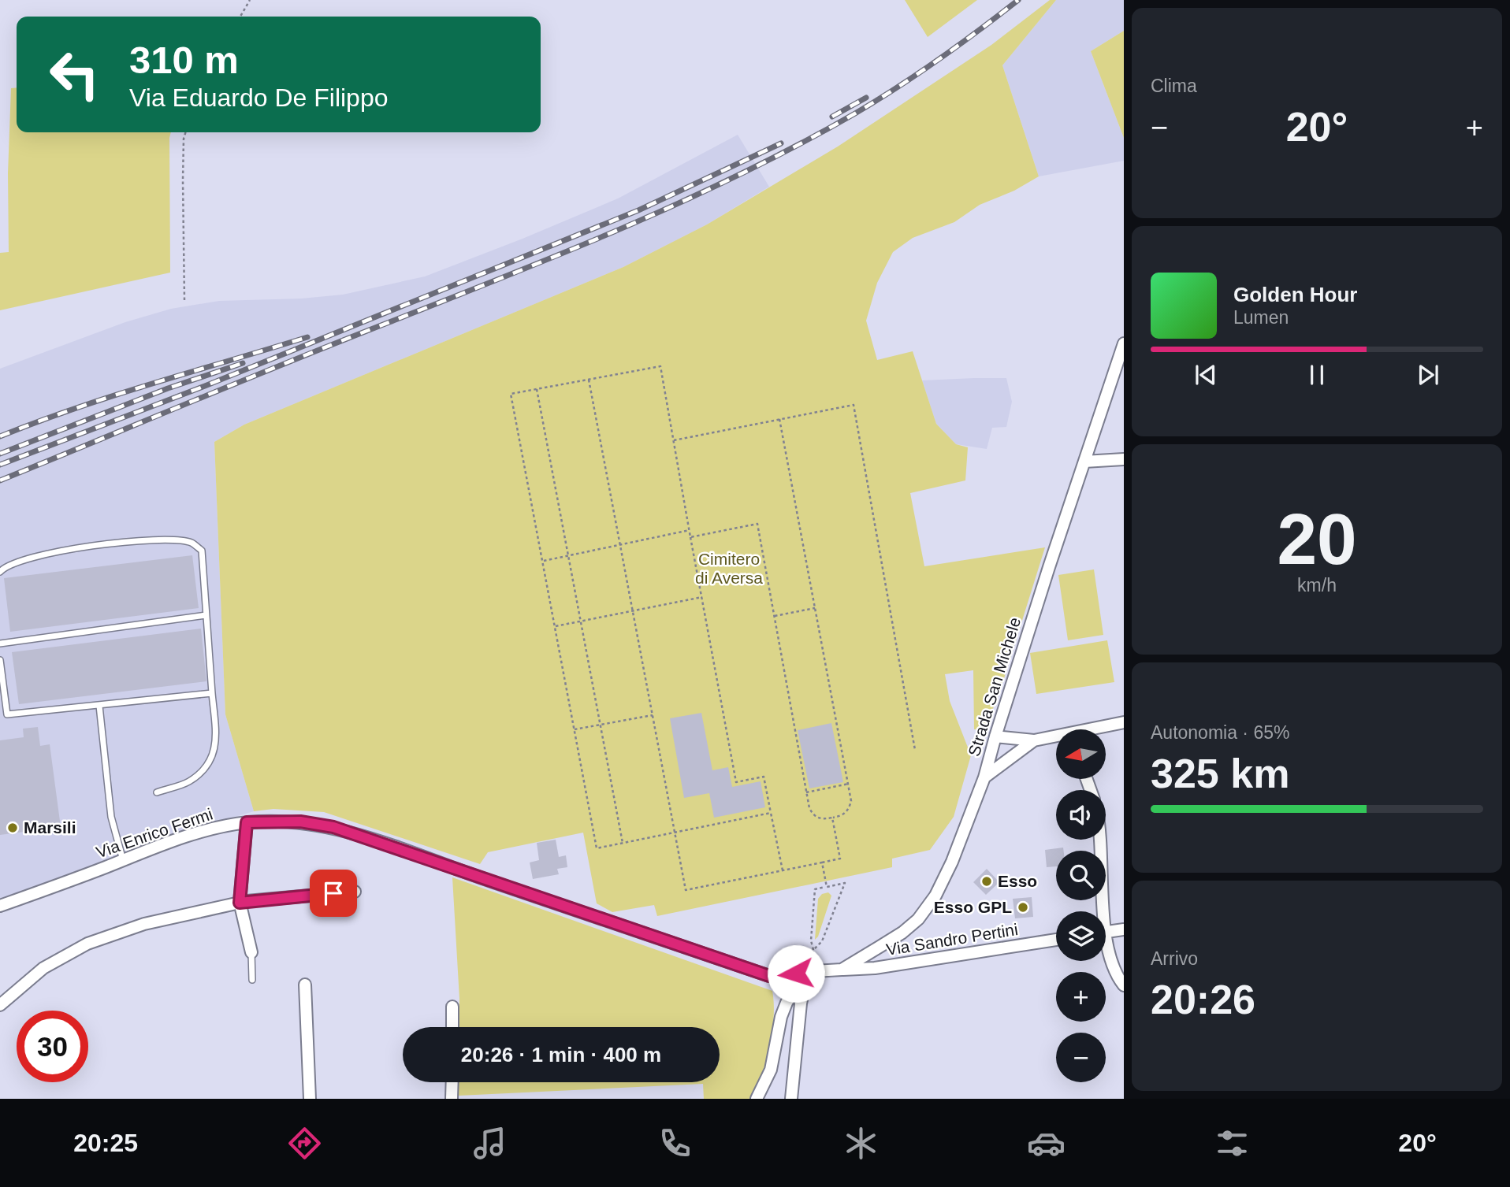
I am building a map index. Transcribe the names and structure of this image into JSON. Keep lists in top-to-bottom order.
{
  "streets": {
    "street": ["Strada San Michele", "Via Enrico Fermi", "Via Sandro Pertini"]
  },
  "crossings": [
    ["Strada San Michele", "Via Sandro Pertini"]
  ],
  "parks": ["Cimitero di Aversa"],
  "places": ["Marsili", "Esso", "Esso GPL"],
  "north": "left",
  "page": {
    "tile": [
      "Clima",
      ["20", "km/h"],
      ["Autonomia · 65%", "325 km"],
      ["Arrivo", "20:26"]
    ],
    "turn": ["310 m", "Via Eduardo De Filippo"],
    "heat": ["−", "20°", "+"],
    "song": ["Golden Hour", "Lumen"],
    "map_buttons": ["+", "−"],
    "limit": "30",
    "trip": "20:26 · 1 min · 400 m",
    "tabs": ["20:25", "20°"]
  }
}
